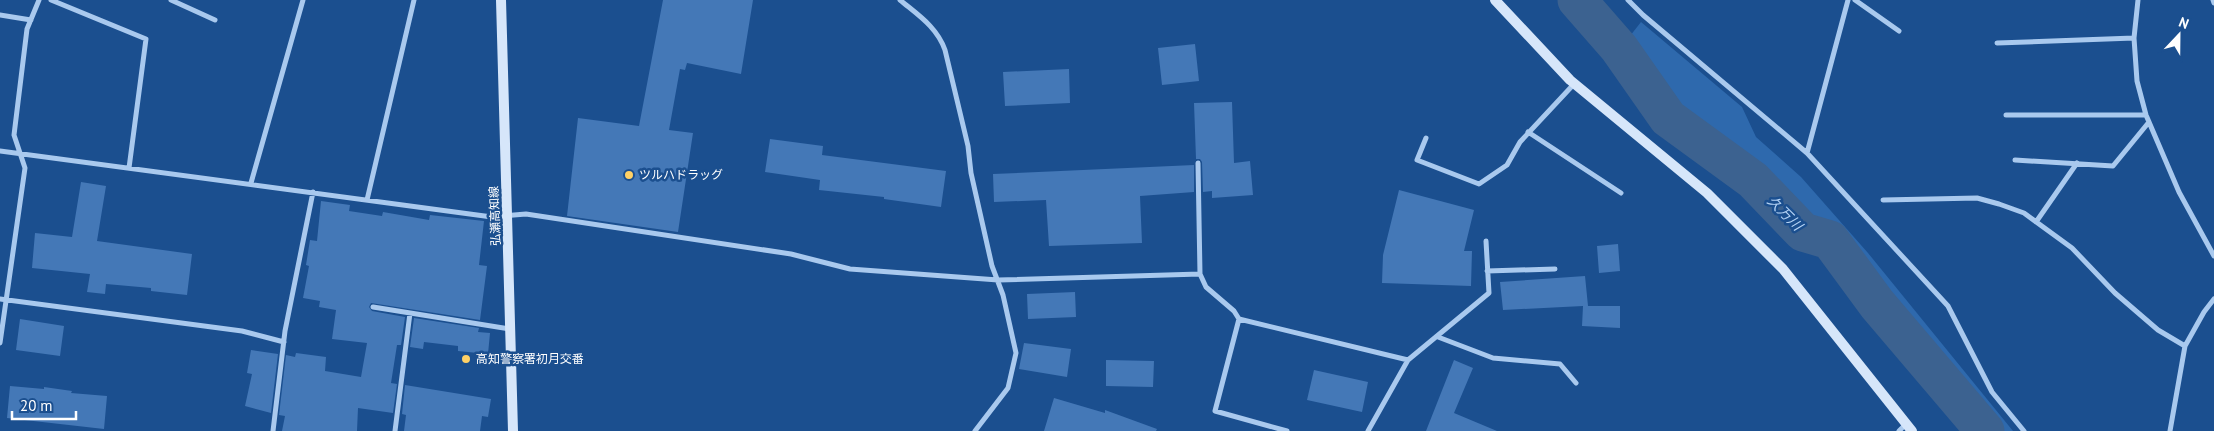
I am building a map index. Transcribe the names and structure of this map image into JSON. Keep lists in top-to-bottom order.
{
  "streets": {
    "street": ["弘瀬高知線"]
  },
  "water": ["久万川"],
  "places": ["ツルハドラッグ", "高知警察署初月交番"],
  "scale_bar": "20 m",
  "north": "top"
}
